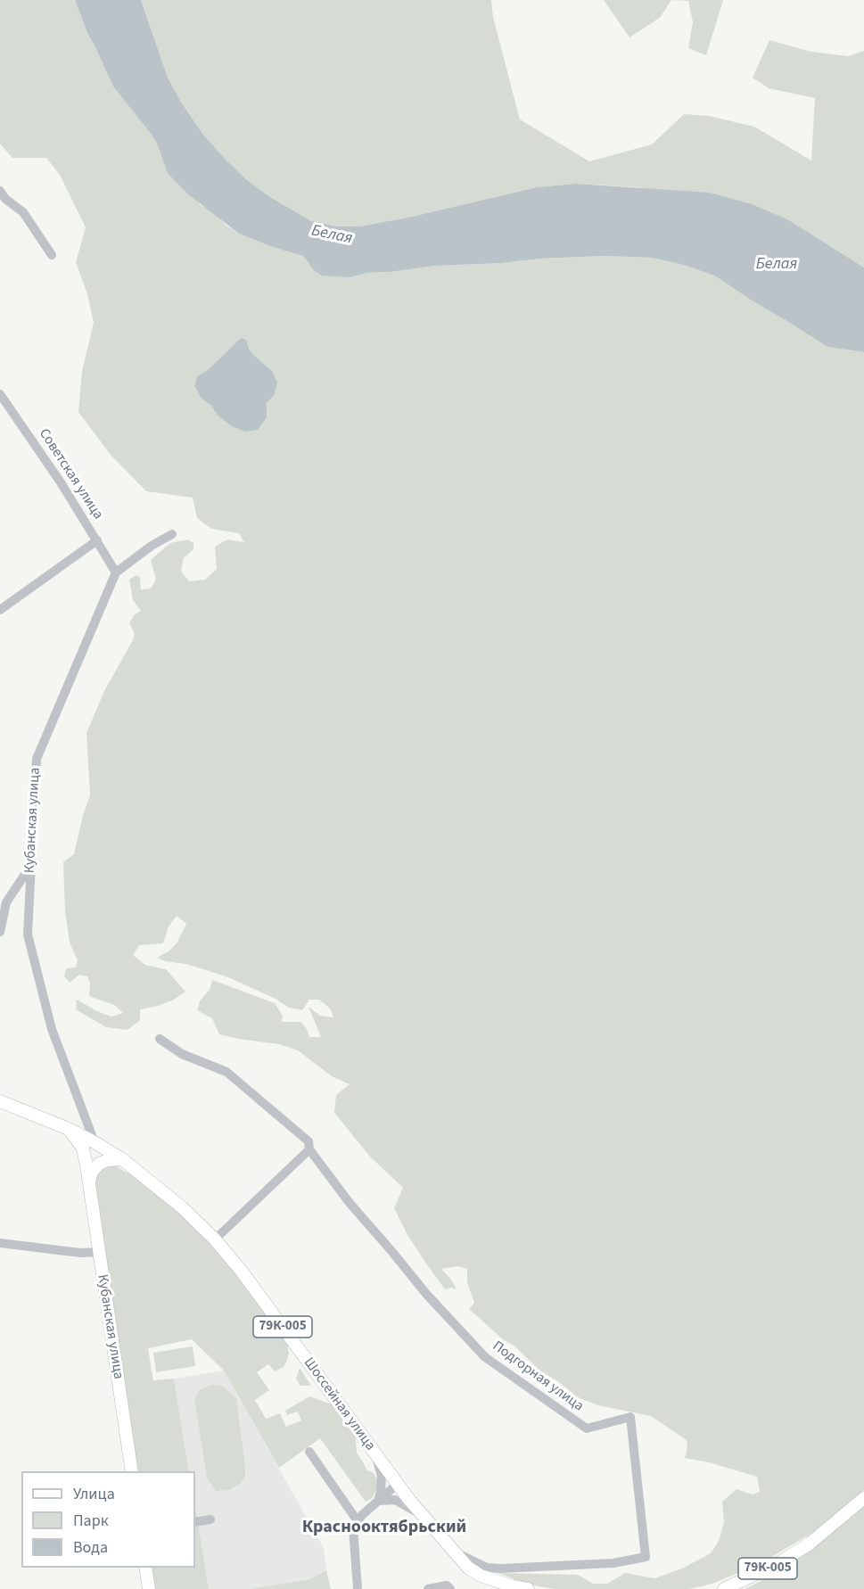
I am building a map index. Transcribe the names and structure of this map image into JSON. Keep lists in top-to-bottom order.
{
  "streets": {
    "main road": ["Кубанская улица", "79К-005", "Шоссейная улица"],
    "street": ["Советская улица", "Подгорная улица"]
  },
  "crossings": [
    ["Советская улица", "Кубанская улица"],
    ["Кубанская улица", "Шоссейная улица"],
    ["Подгорная улица", "Шоссейная улица"]
  ],
  "districts": ["Краснооктябрьский"],
  "water": ["Белая"],
  "legend": ["Улица", "Парк", "Вода"]
}
